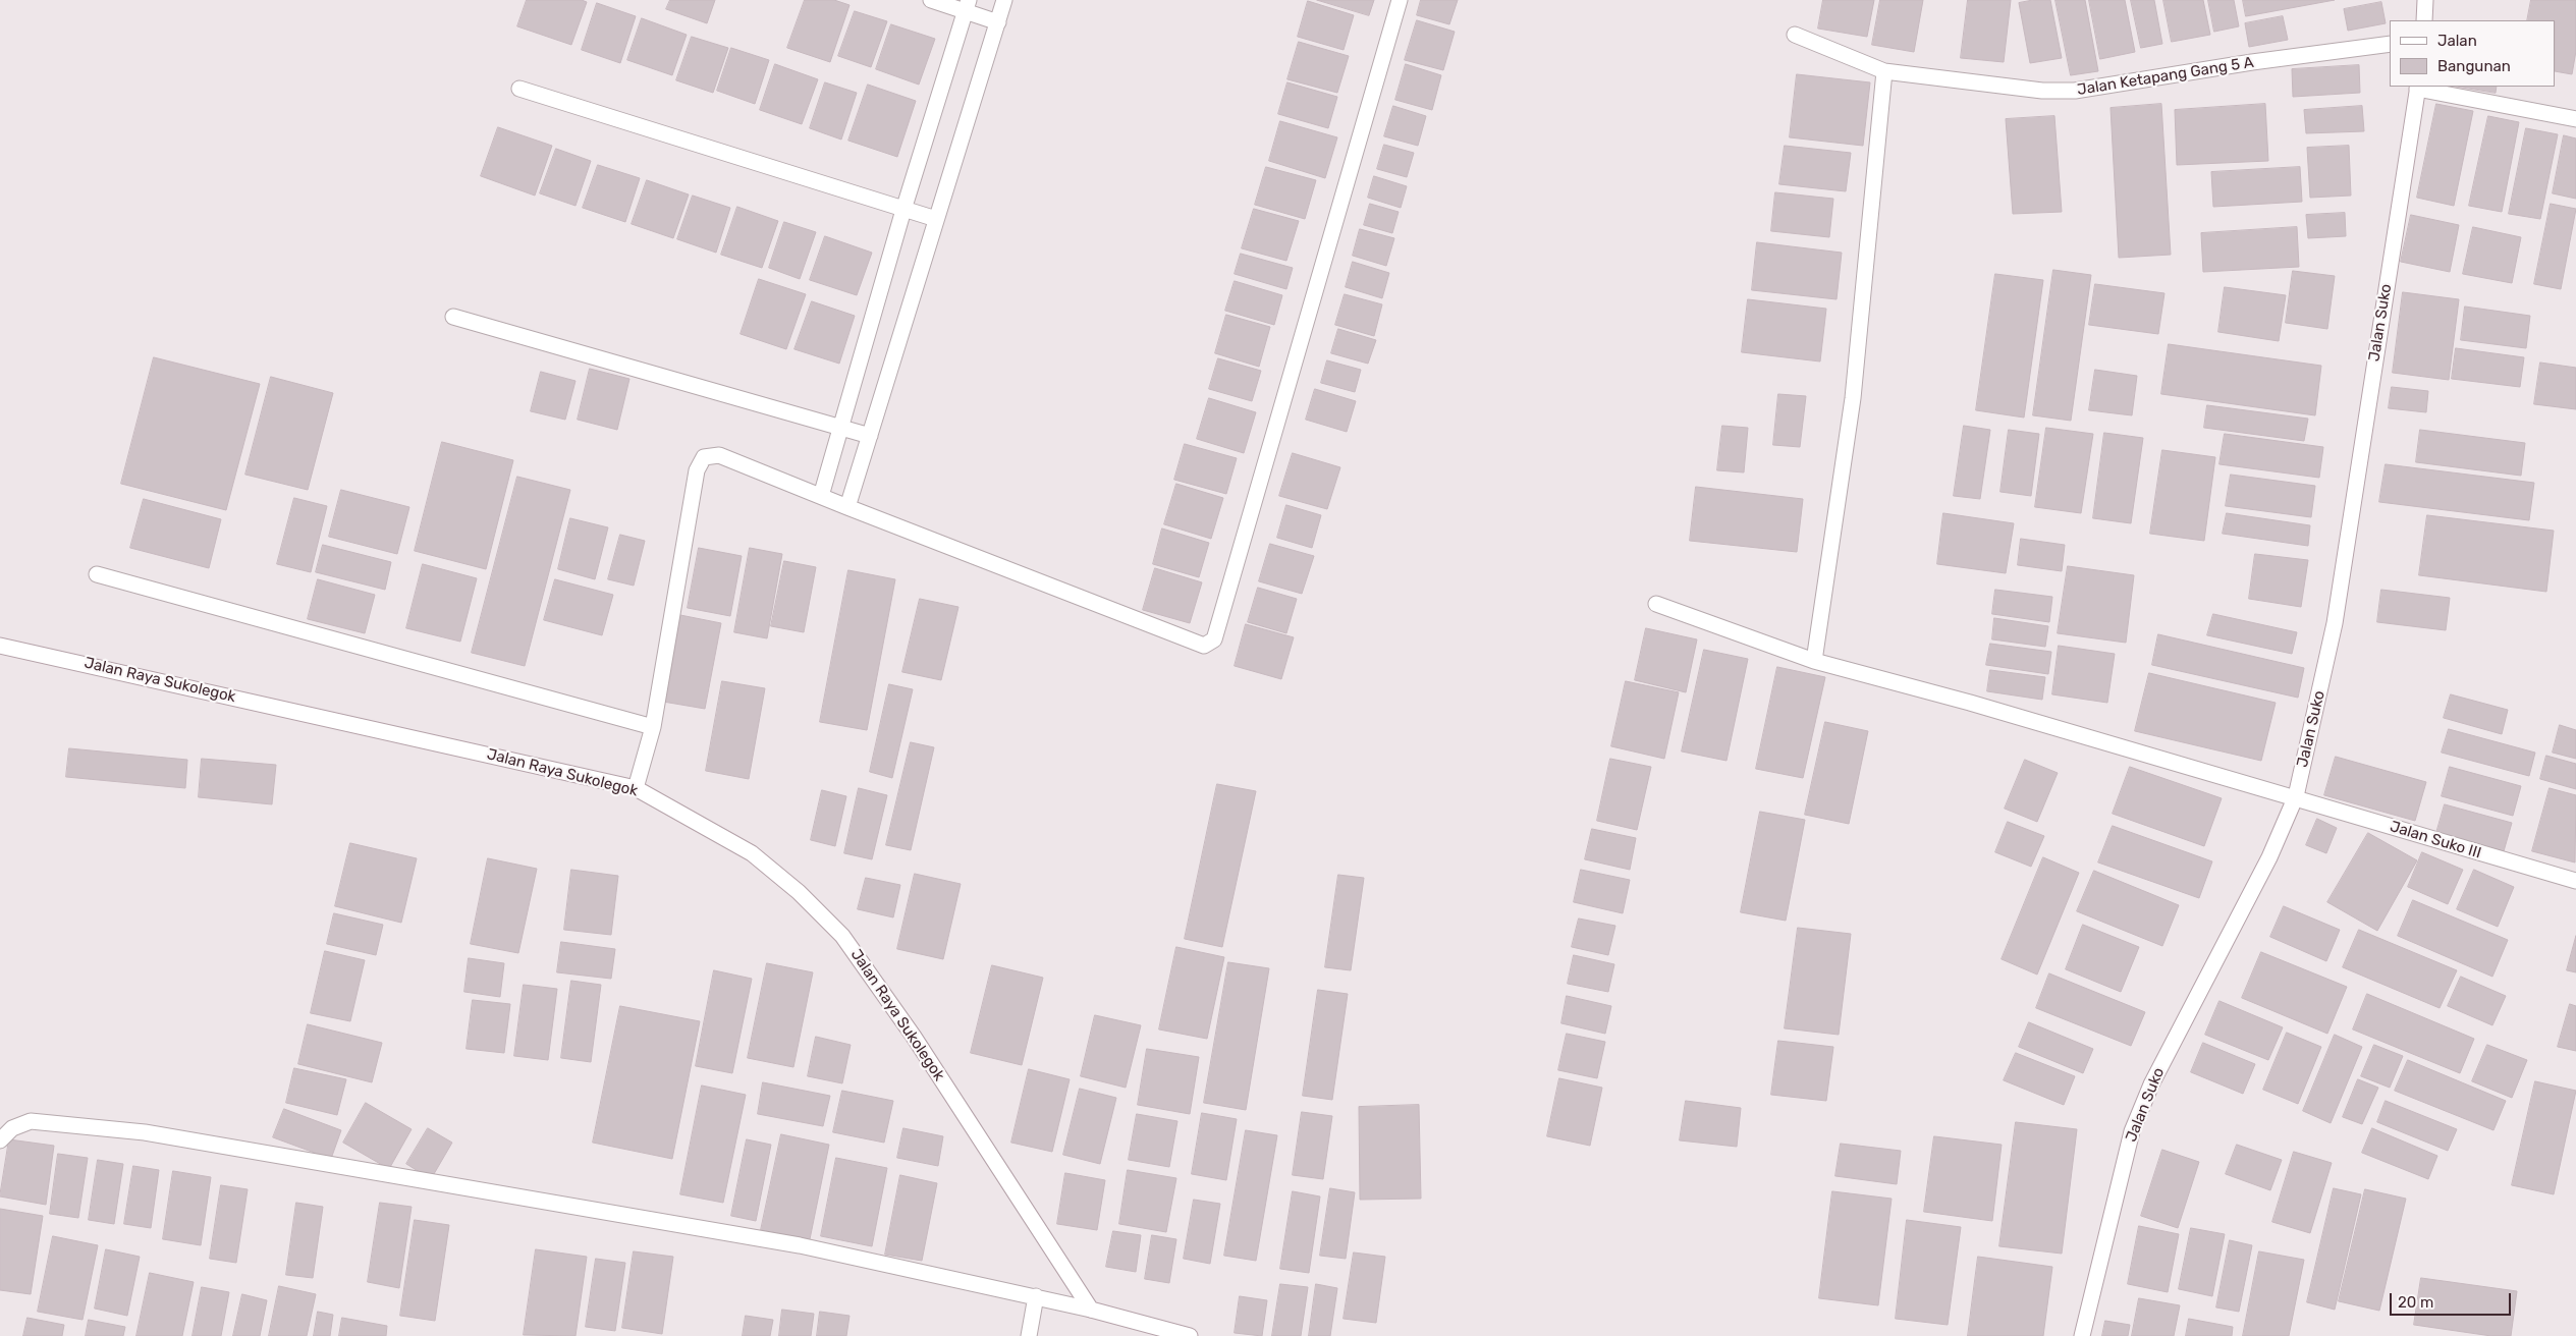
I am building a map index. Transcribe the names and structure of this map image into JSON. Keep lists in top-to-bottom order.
{
  "streets": {
    "street": [
      "Jalan Ketapang Gang 5 A",
      "Jalan Suko",
      "Jalan Raya Sukolegok",
      "Jalan Suko III"
    ]
  },
  "crossings": [
    ["Jalan Suko", "Jalan Suko III"]
  ],
  "legend": ["Jalan", "Bangunan"],
  "scale_bar": "20 m"
}
